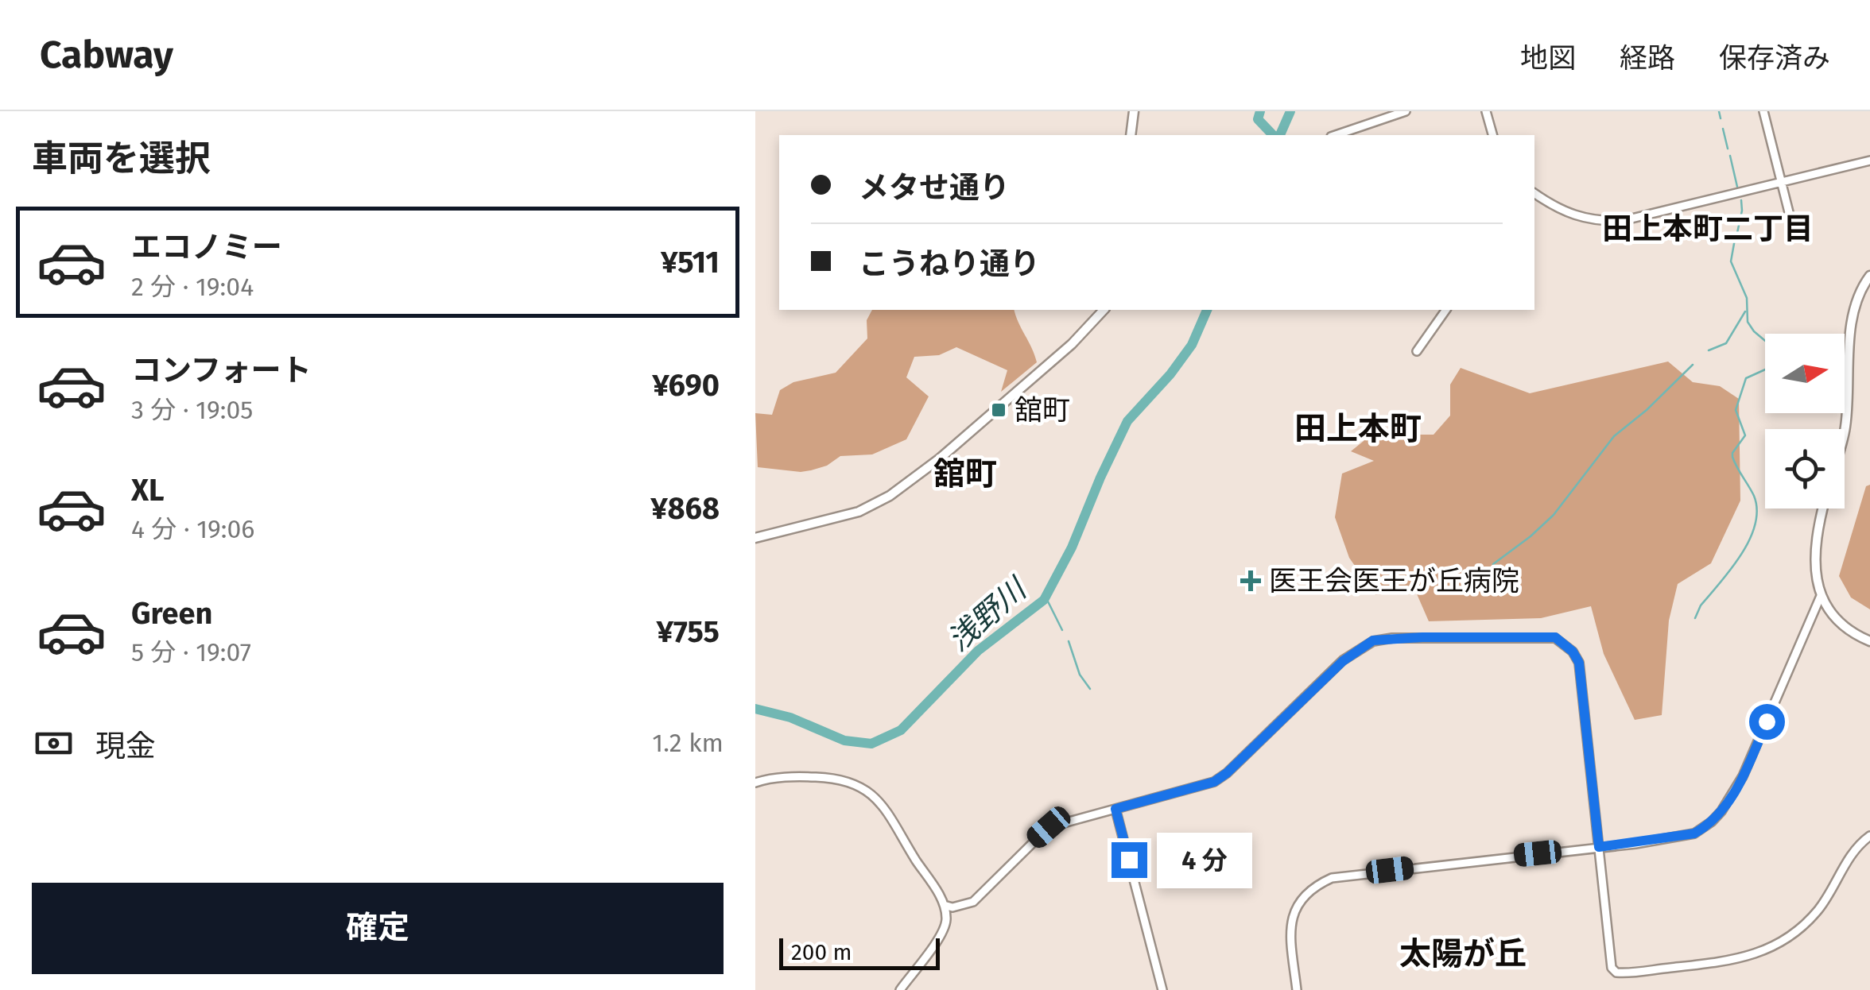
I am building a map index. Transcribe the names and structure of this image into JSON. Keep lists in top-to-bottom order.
{
  "districts": [
    "田上本町二丁目",
    "田上本町",
    "舘町",
    "太陽が丘"
  ],
  "water": ["浅野川"],
  "places": {
    "transit": ["舘町"],
    "health": ["医王会医王が丘病院"]
  },
  "scale_bar": "200 m",
  "north": "right",
  "page": {
    "header": "Cabway",
    "nav": ["地図", "経路", "保存済み"],
    "heading": "車両を選択",
    "banner": ["メタせ通り", "こうねり通り"],
    "list": [
      {
        "name": "エコノミー",
        "note": "2 分 · 19:04",
        "value": "¥511"
      },
      {
        "name": "コンフォート",
        "note": "3 分 · 19:05",
        "value": "¥690"
      },
      {
        "name": "XL",
        "note": "4 分 · 19:06",
        "value": "¥868"
      },
      {
        "name": "Green",
        "note": "5 分 · 19:07",
        "value": "¥755"
      }
    ],
    "pay": ["現金", "1.2 km"],
    "bubble": "4 分",
    "buttons": "確定",
    "scale": "200 m"
  }
}
